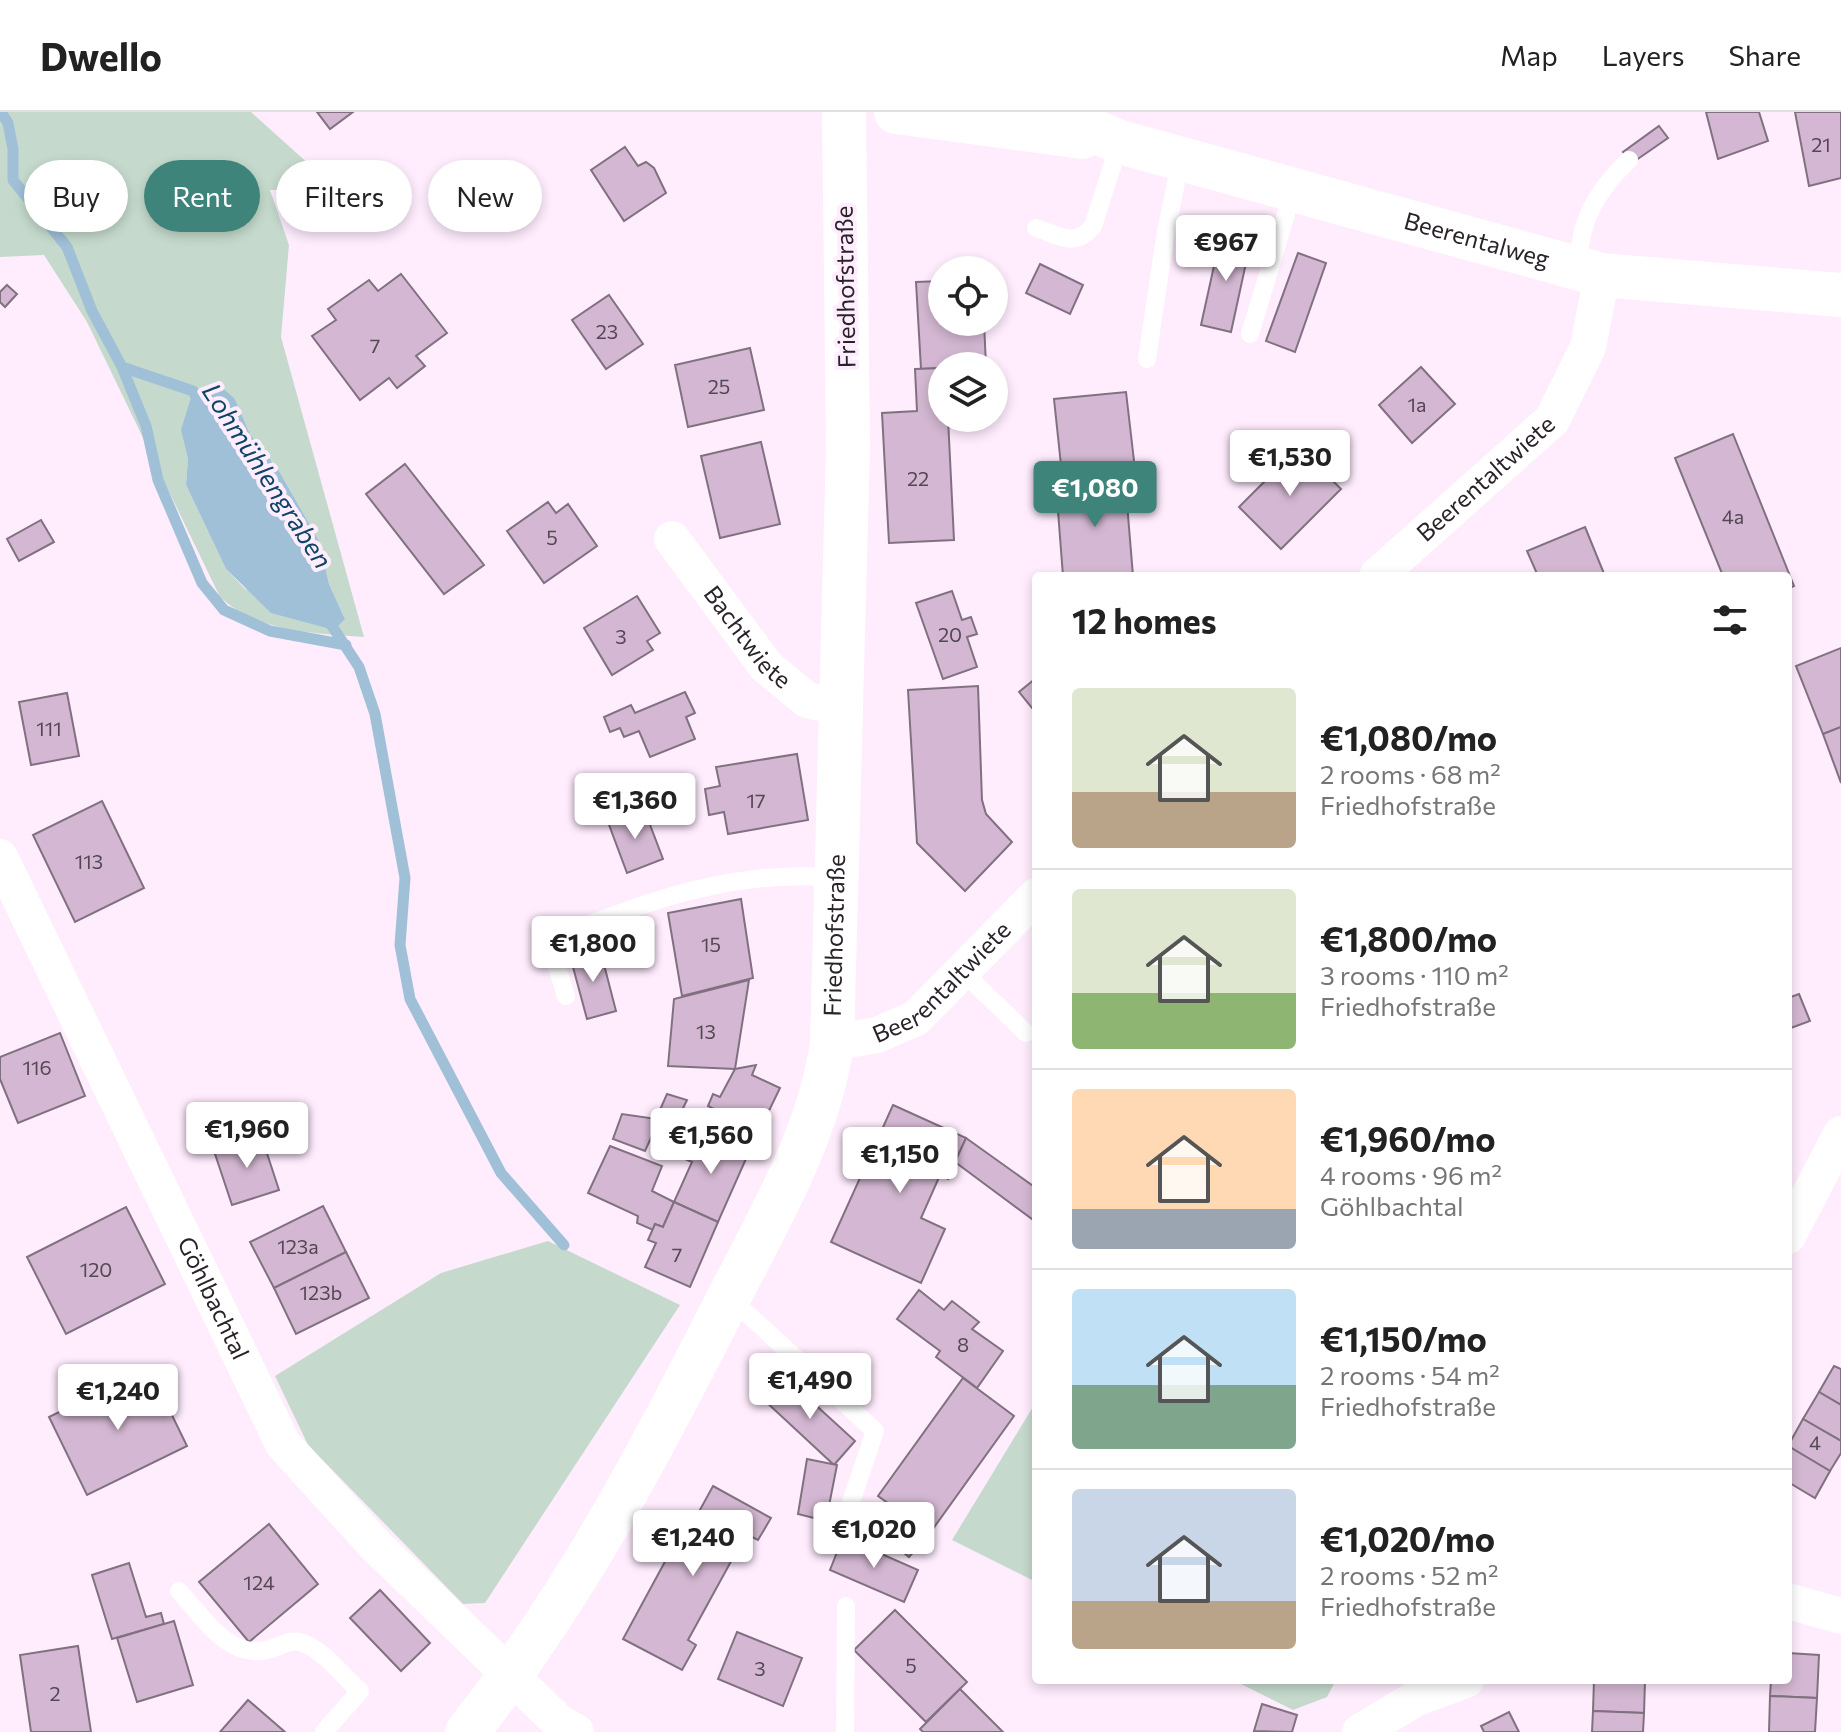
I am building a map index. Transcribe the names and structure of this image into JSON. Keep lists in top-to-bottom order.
{
  "streets": {
    "street": [
      "Beerentalweg",
      "Friedhofstraße",
      "Beerentaltwiete",
      "Bachtwiete",
      "Göhlbachtal"
    ]
  },
  "crossings": [
    ["Beerentalweg", "Beerentaltwiete"],
    ["Friedhofstraße", "Beerentaltwiete"],
    ["Friedhofstraße", "Bachtwiete"],
    ["Friedhofstraße", "Göhlbachtal"]
  ],
  "water": ["Lohmühlengraben"],
  "house_numbers": [
    "21",
    "23",
    "7",
    "25",
    "1a",
    "22",
    "4a",
    "5",
    "20",
    "3",
    "111",
    "17",
    "113",
    "15",
    "13",
    "116",
    "123a",
    "7",
    "120",
    "123b",
    "8",
    "4",
    "124",
    "5",
    "3",
    "2"
  ],
  "page": {
    "header": "Dwello",
    "nav": ["Map", "Layers", "Share"],
    "chip": [
      "Buy",
      "Rent",
      "Filters",
      "New"
    ],
    "price": [
      "€967",
      "€1,530",
      "€1,080",
      "€1,360",
      "€1,800",
      "€1,960",
      "€1,560",
      "€1,150",
      "€1,490",
      "€1,240",
      "€1,020",
      "€1,240"
    ],
    "heading": "12 homes",
    "list": [
      {
        "name": "€1,080/mo",
        "note": "2 rooms · 68 m² · Friedhofstraße"
      },
      {
        "name": "€1,800/mo",
        "note": "3 rooms · 110 m² · Friedhofstraße"
      },
      {
        "name": "€1,960/mo",
        "note": "4 rooms · 96 m² · Göhlbachtal"
      },
      {
        "name": "€1,150/mo",
        "note": "2 rooms · 54 m² · Friedhofstraße"
      },
      {
        "name": "€1,020/mo",
        "note": "2 rooms · 52 m² · Friedhofstraße"
      }
    ]
  }
}
